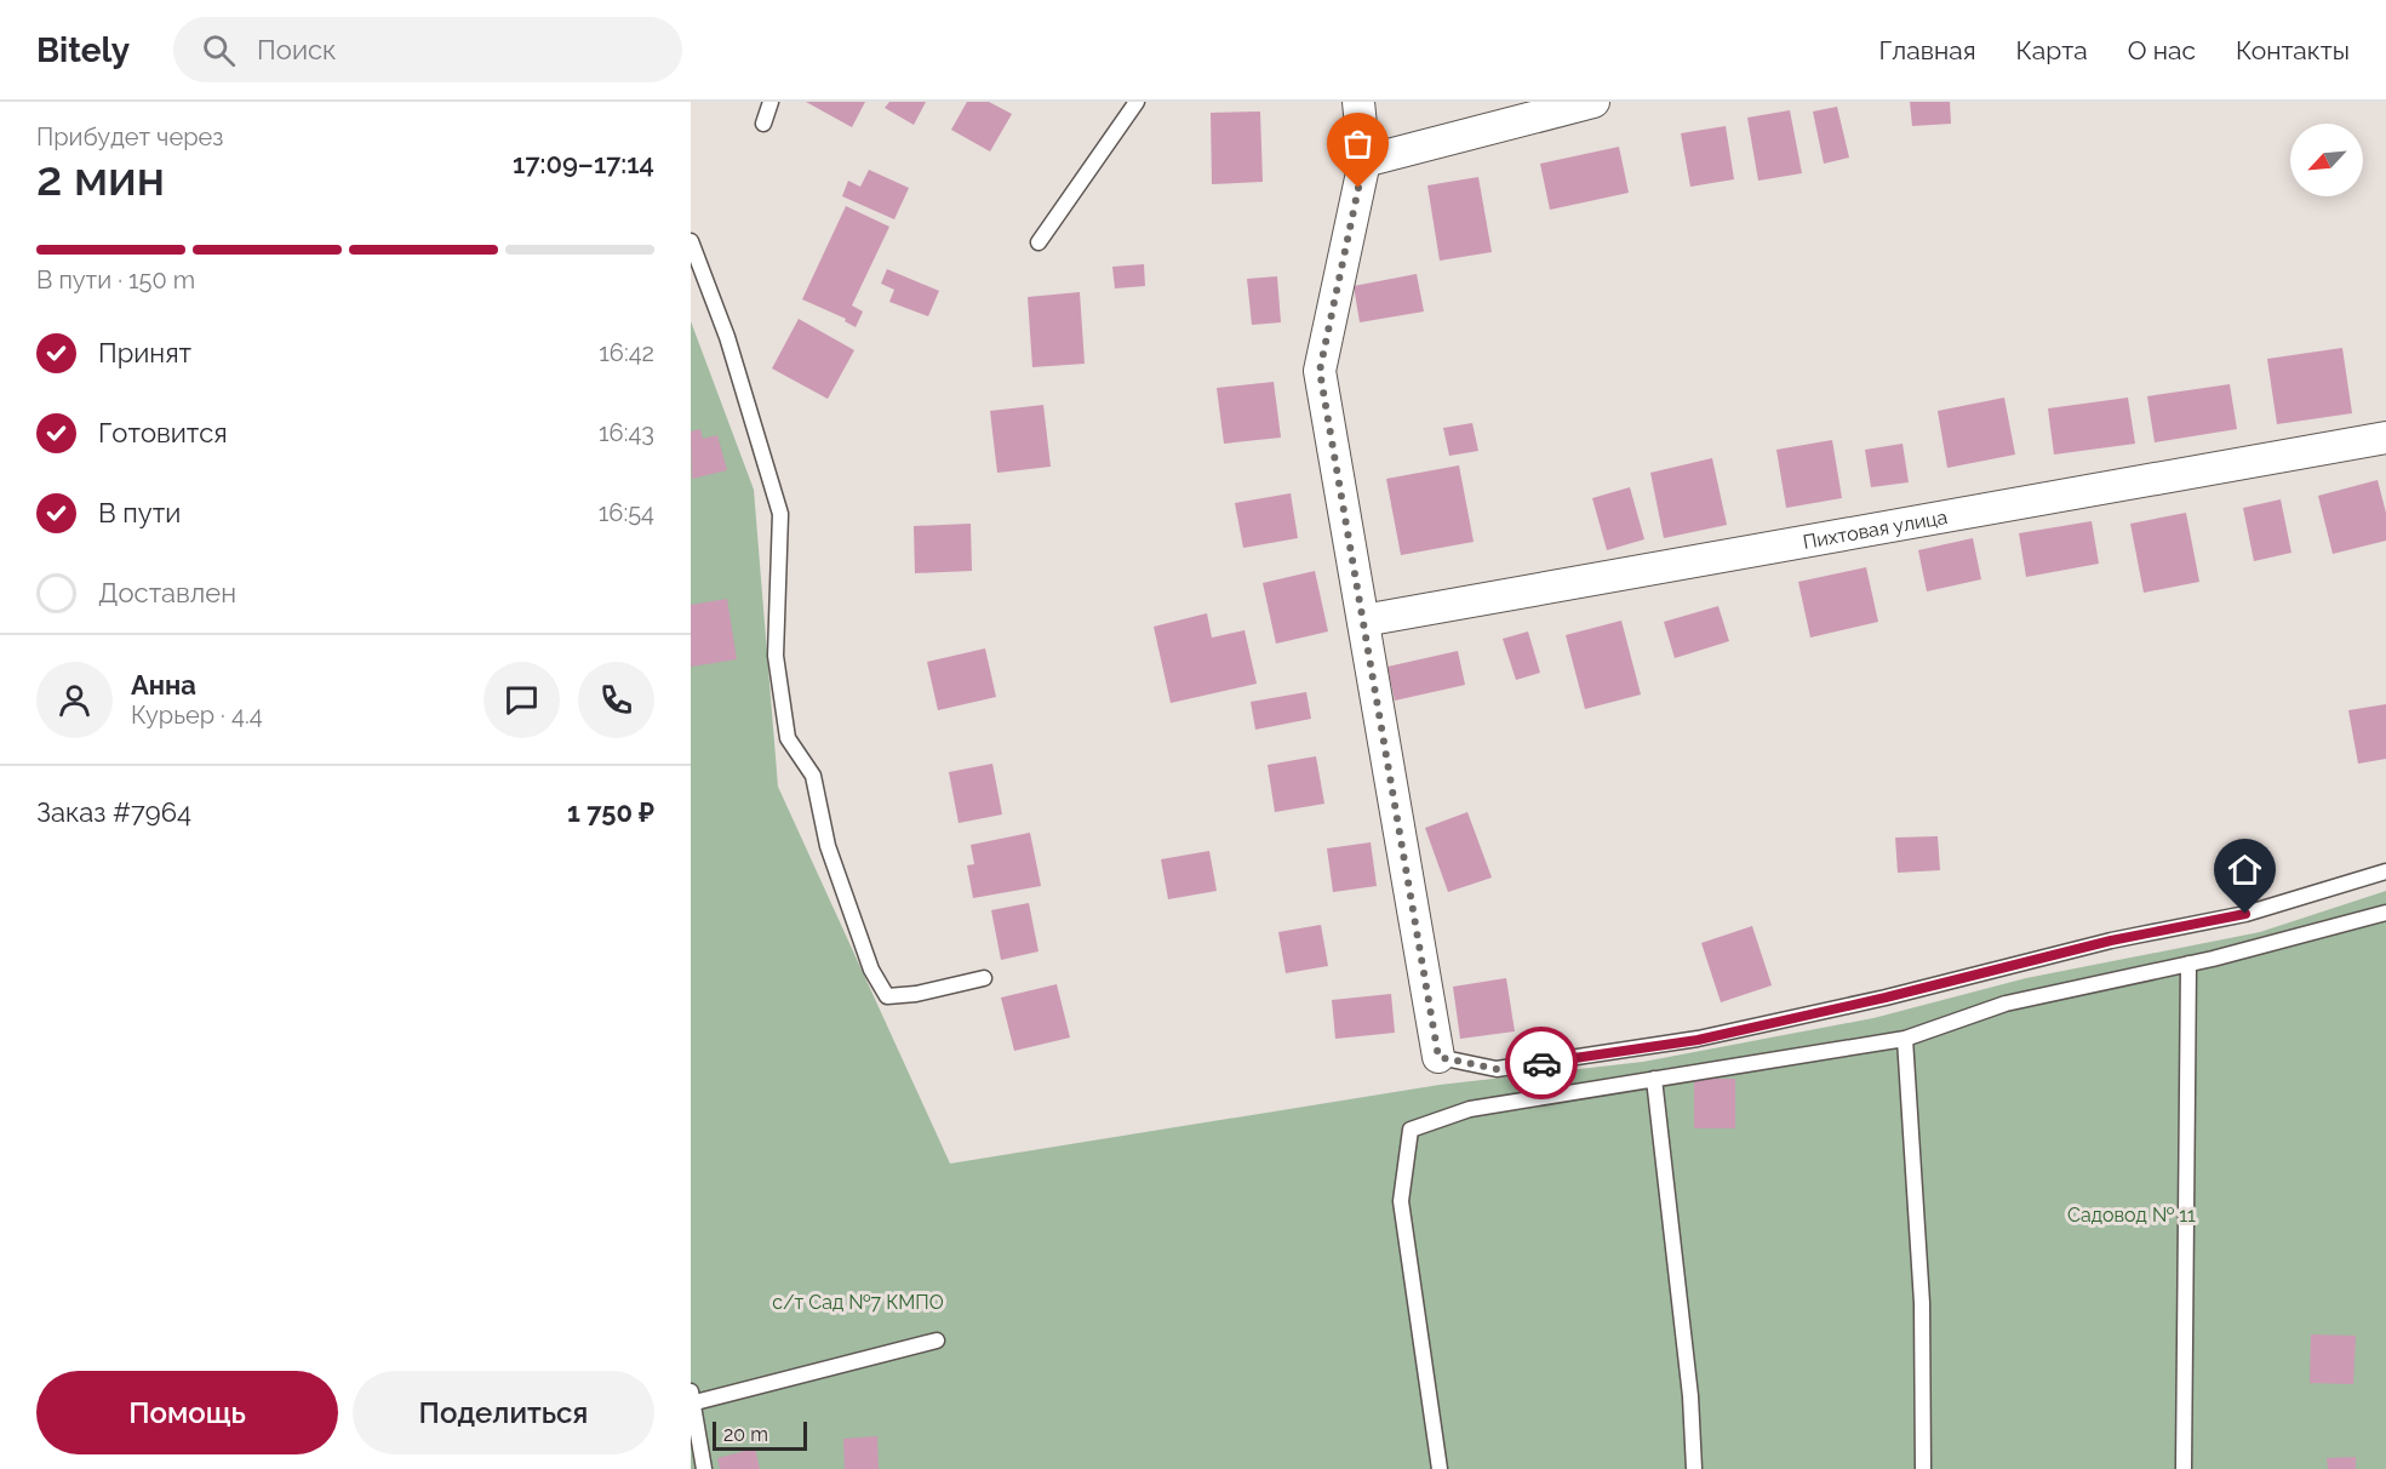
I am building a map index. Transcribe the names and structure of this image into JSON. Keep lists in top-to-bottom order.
{
  "streets": {
    "street": ["Пихтовая улица"]
  },
  "parks": ["Садовод № 11", "с/т Сад №7 КМПО"],
  "scale_bar": "20 m",
  "north": "bottom left",
  "page": {
    "header": "Bitely",
    "search": "Поиск",
    "nav": [
      "Главная",
      "Карта",
      "О нас",
      "Контакты"
    ],
    "heading": ["2 мин", "Прибудет через", "17:09–17:14"],
    "panel": [
      "Анна",
      "Курьер · 4.4",
      "Заказ #7964",
      "1 750 ₽"
    ],
    "bar": "В пути · 150 m",
    "list": [
      ["Принят", "16:42"],
      ["Готовится", "16:43"],
      ["В пути", "16:54"],
      "Доставлен"
    ],
    "buttons": ["Помощь", "Поделиться"],
    "scale": "20 m"
  }
}
